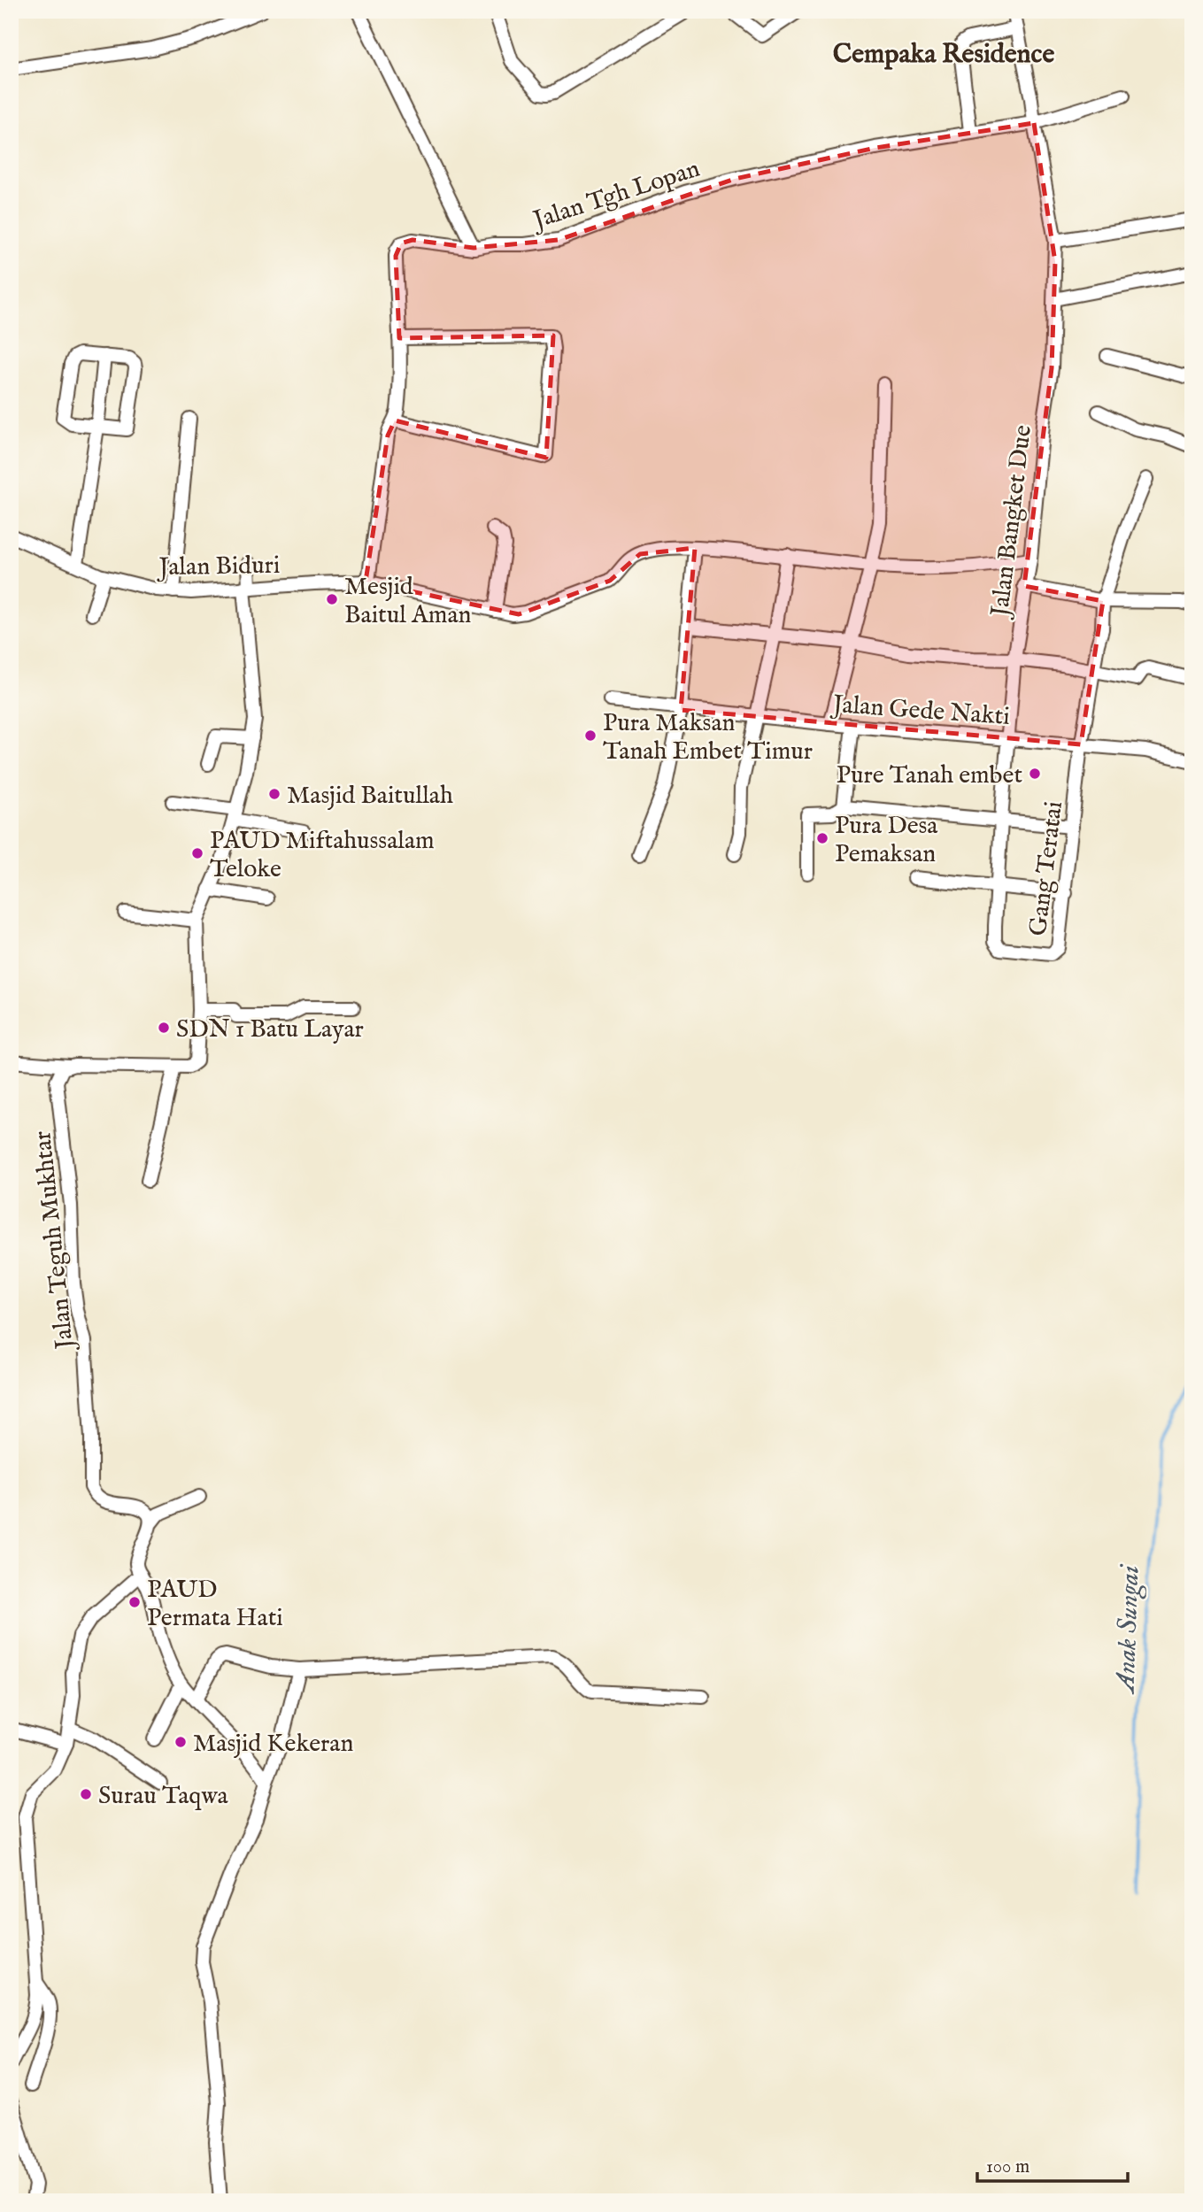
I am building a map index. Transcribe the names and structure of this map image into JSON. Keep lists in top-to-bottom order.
{
  "streets": {
    "street": [
      "Jalan Tgh Lopan",
      "Jalan Bangket Due",
      "Jalan Biduri",
      "Jalan Gede Nakti",
      "Gang Teratai",
      "Jalan Teguh Mukhtar"
    ]
  },
  "crossings": [
    ["Jalan Tgh Lopan", "Jalan Bangket Due"],
    ["Jalan Tgh Lopan", "Jalan Biduri"],
    ["Jalan Bangket Due", "Jalan Biduri"],
    ["Jalan Bangket Due", "Jalan Gede Nakti"],
    ["Jalan Bangket Due", "Gang Teratai"],
    ["Jalan Gede Nakti", "Gang Teratai"]
  ],
  "districts": ["Cempaka Residence"],
  "water": ["Anak Sungai"],
  "places": [
    "Mesjid Baitul Aman",
    "Pura Maksan Tanah Embet Timur",
    "Pure Tanah embet",
    "Masjid Baitullah",
    "Pura Desa Pemaksan",
    "PAUD Miftahussalam Teloke",
    "SDN 1 Batu Layar",
    "PAUD Permata Hati",
    "Masjid Kekeran",
    "Surau Taqwa"
  ],
  "scale_bar": "100 m"
}
